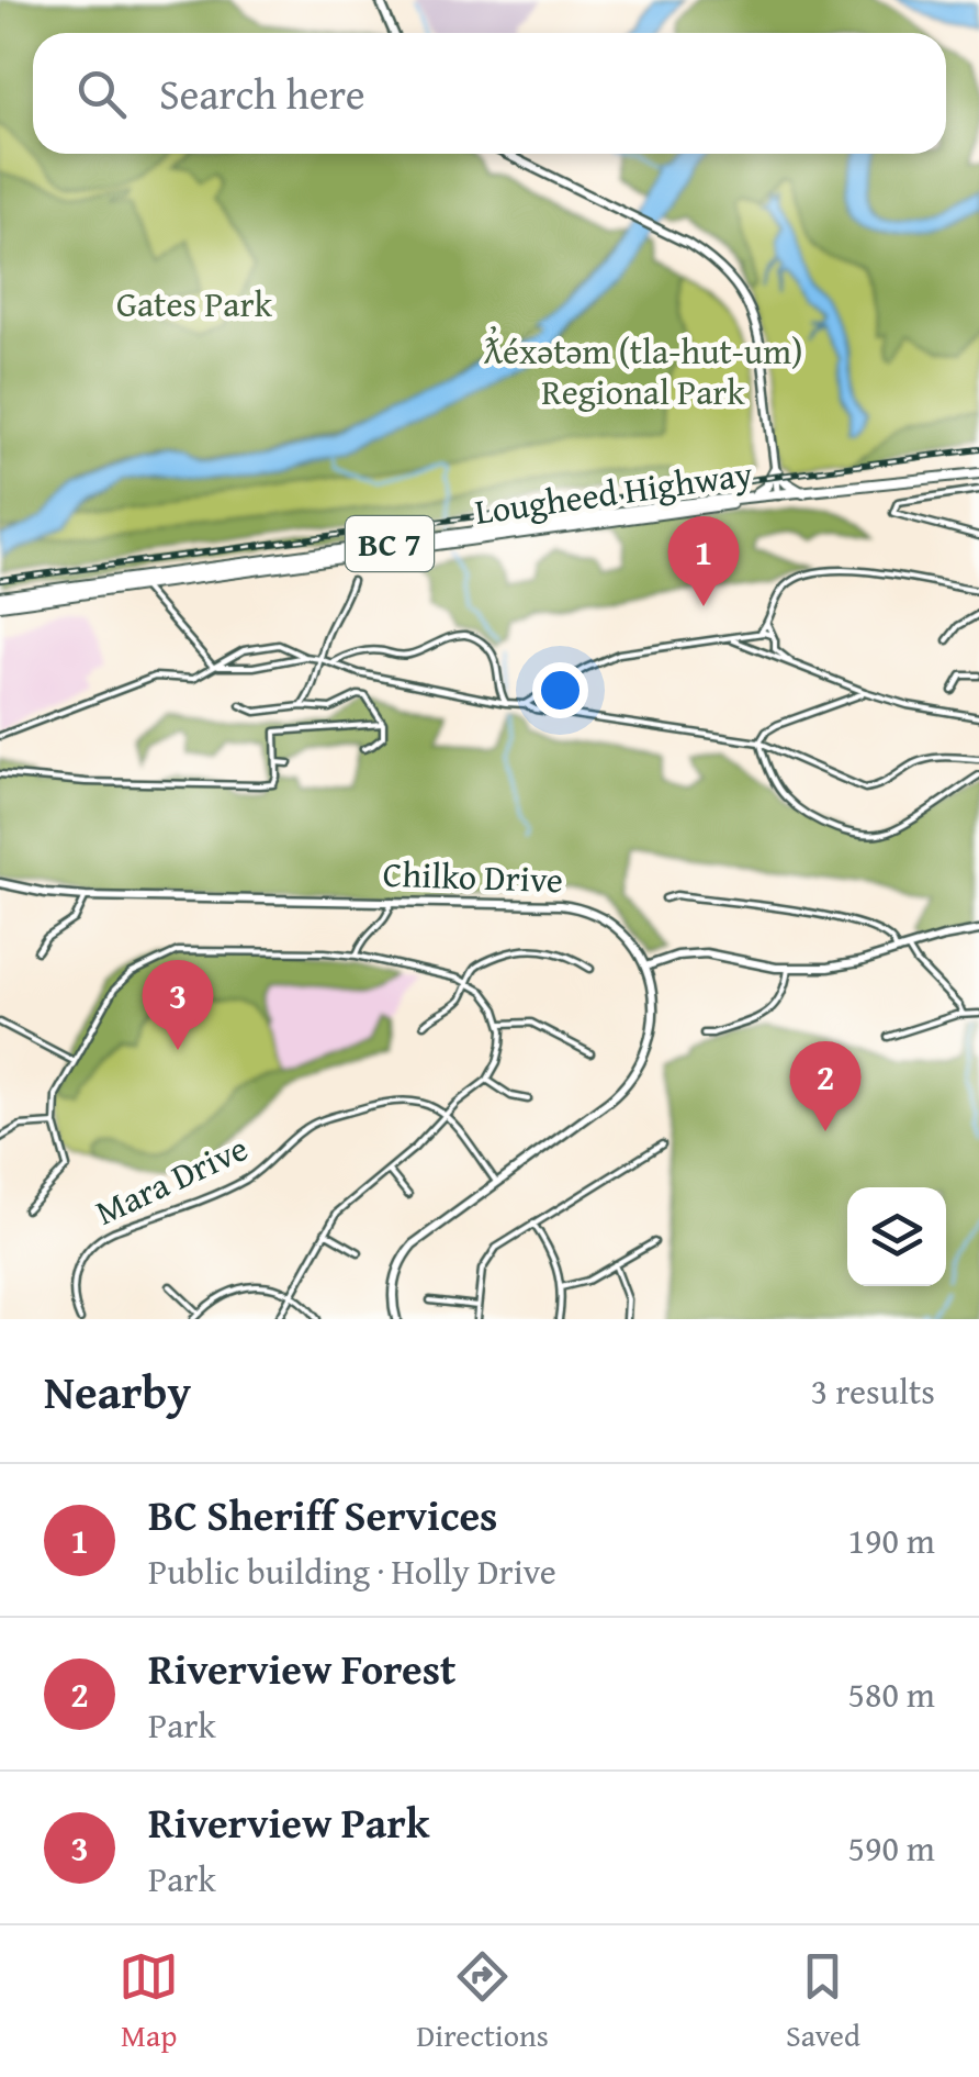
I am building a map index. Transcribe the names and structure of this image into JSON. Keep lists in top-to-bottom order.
{
  "streets": {
    "main road": ["Lougheed Highway", "BC 7"],
    "street": ["Chilko Drive", "Mara Drive"]
  },
  "parks": ["Gates Park", "ƛ̓éxətəm (tla-hut-um) Regional Park"],
  "page": {
    "search": "Search here",
    "pins": ["1", "3", "2"],
    "heading": ["Nearby", "3 results"],
    "list": [
      {
        "mark": "1",
        "name": "BC Sheriff Services",
        "note": "Public building · Holly Drive",
        "value": "190 m"
      },
      {
        "mark": "2",
        "name": "Riverview Forest",
        "note": "Park",
        "value": "580 m"
      },
      {
        "mark": "3",
        "name": "Riverview Park",
        "note": "Park",
        "value": "590 m"
      }
    ],
    "nav": ["Map", "Directions", "Saved"]
  }
}
